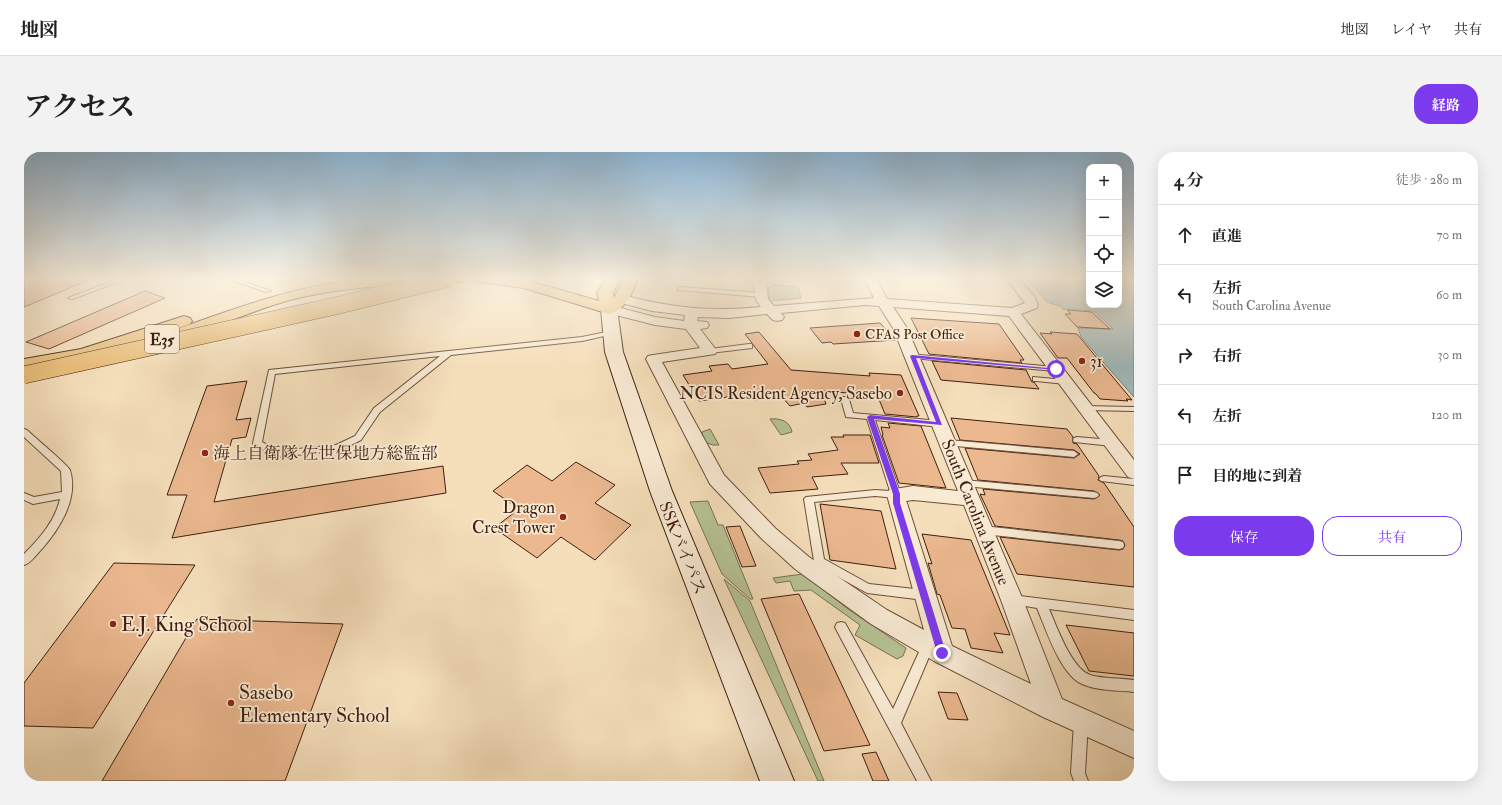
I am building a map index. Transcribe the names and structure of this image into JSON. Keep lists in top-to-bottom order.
{
  "streets": {
    "main road": ["E35"],
    "street": ["South Carolina Avenue", "SSKバイパス"]
  },
  "places": [
    "CFAS Post Office",
    "31",
    "NCIS Resident Agency, Sasebo",
    "海上自衛隊 佐世保地方総監部",
    "Dragon Crest Tower",
    "E.J. King School",
    "Sasebo Elementary School"
  ],
  "page": {
    "header": "地図",
    "nav": ["地図", "レイヤ", "共有"],
    "title": "アクセス",
    "buttons": [
      "経路",
      ["保存", "共有"]
    ],
    "heading": ["4 分", "徒歩 · 280 m"],
    "map_buttons": ["+", "−"],
    "list": [
      ["直進", "70 m"],
      ["左折", "South Carolina Avenue", "60 m"],
      ["右折", "30 m"],
      ["左折", "120 m"],
      "目的地に到着"
    ]
  }
}
